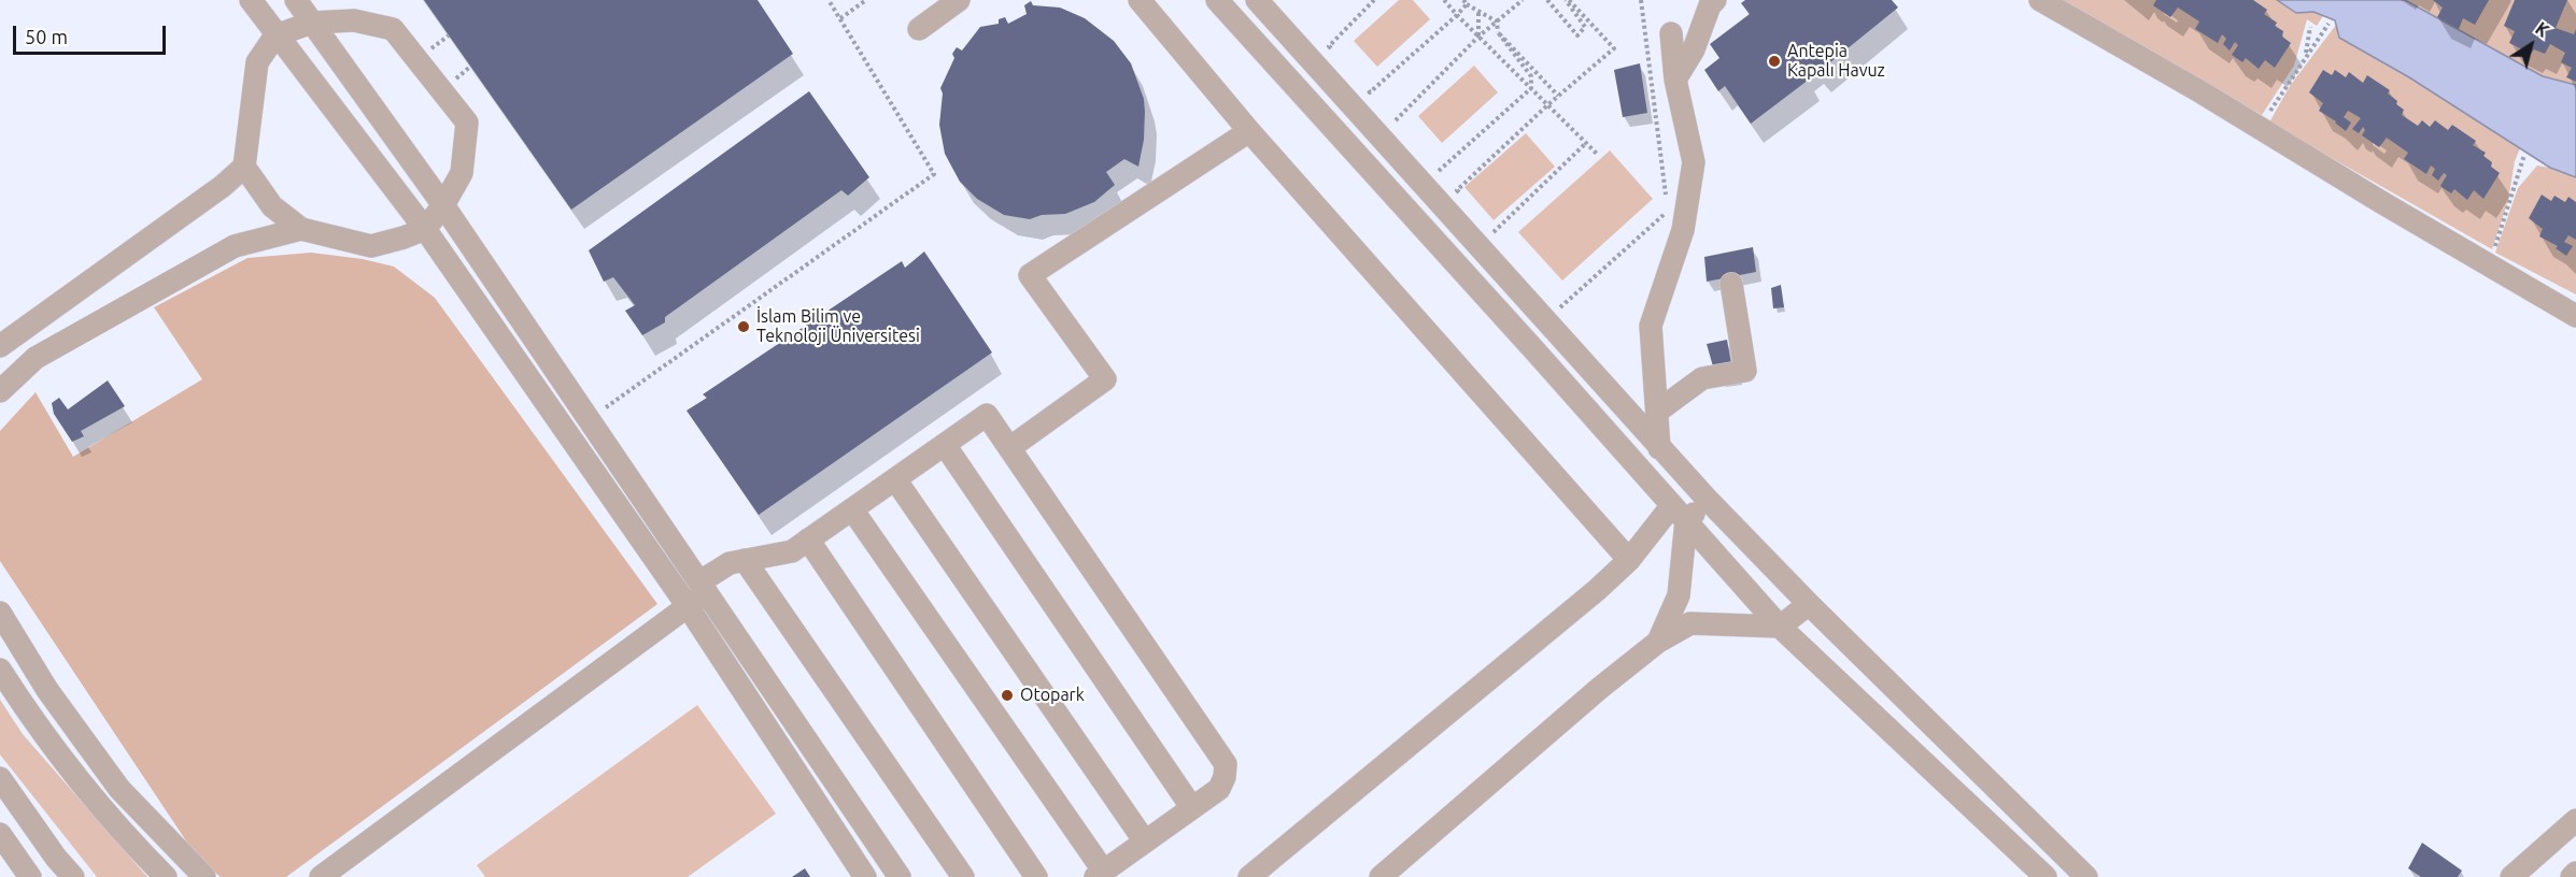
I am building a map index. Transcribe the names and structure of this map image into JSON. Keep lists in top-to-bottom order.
{
  "places": ["Antepia Kapalı Havuz", "İslam Bilim ve Teknoloji Üniversitesi", "Otopark"],
  "scale_bar": "50 m",
  "north": "top right"
}
